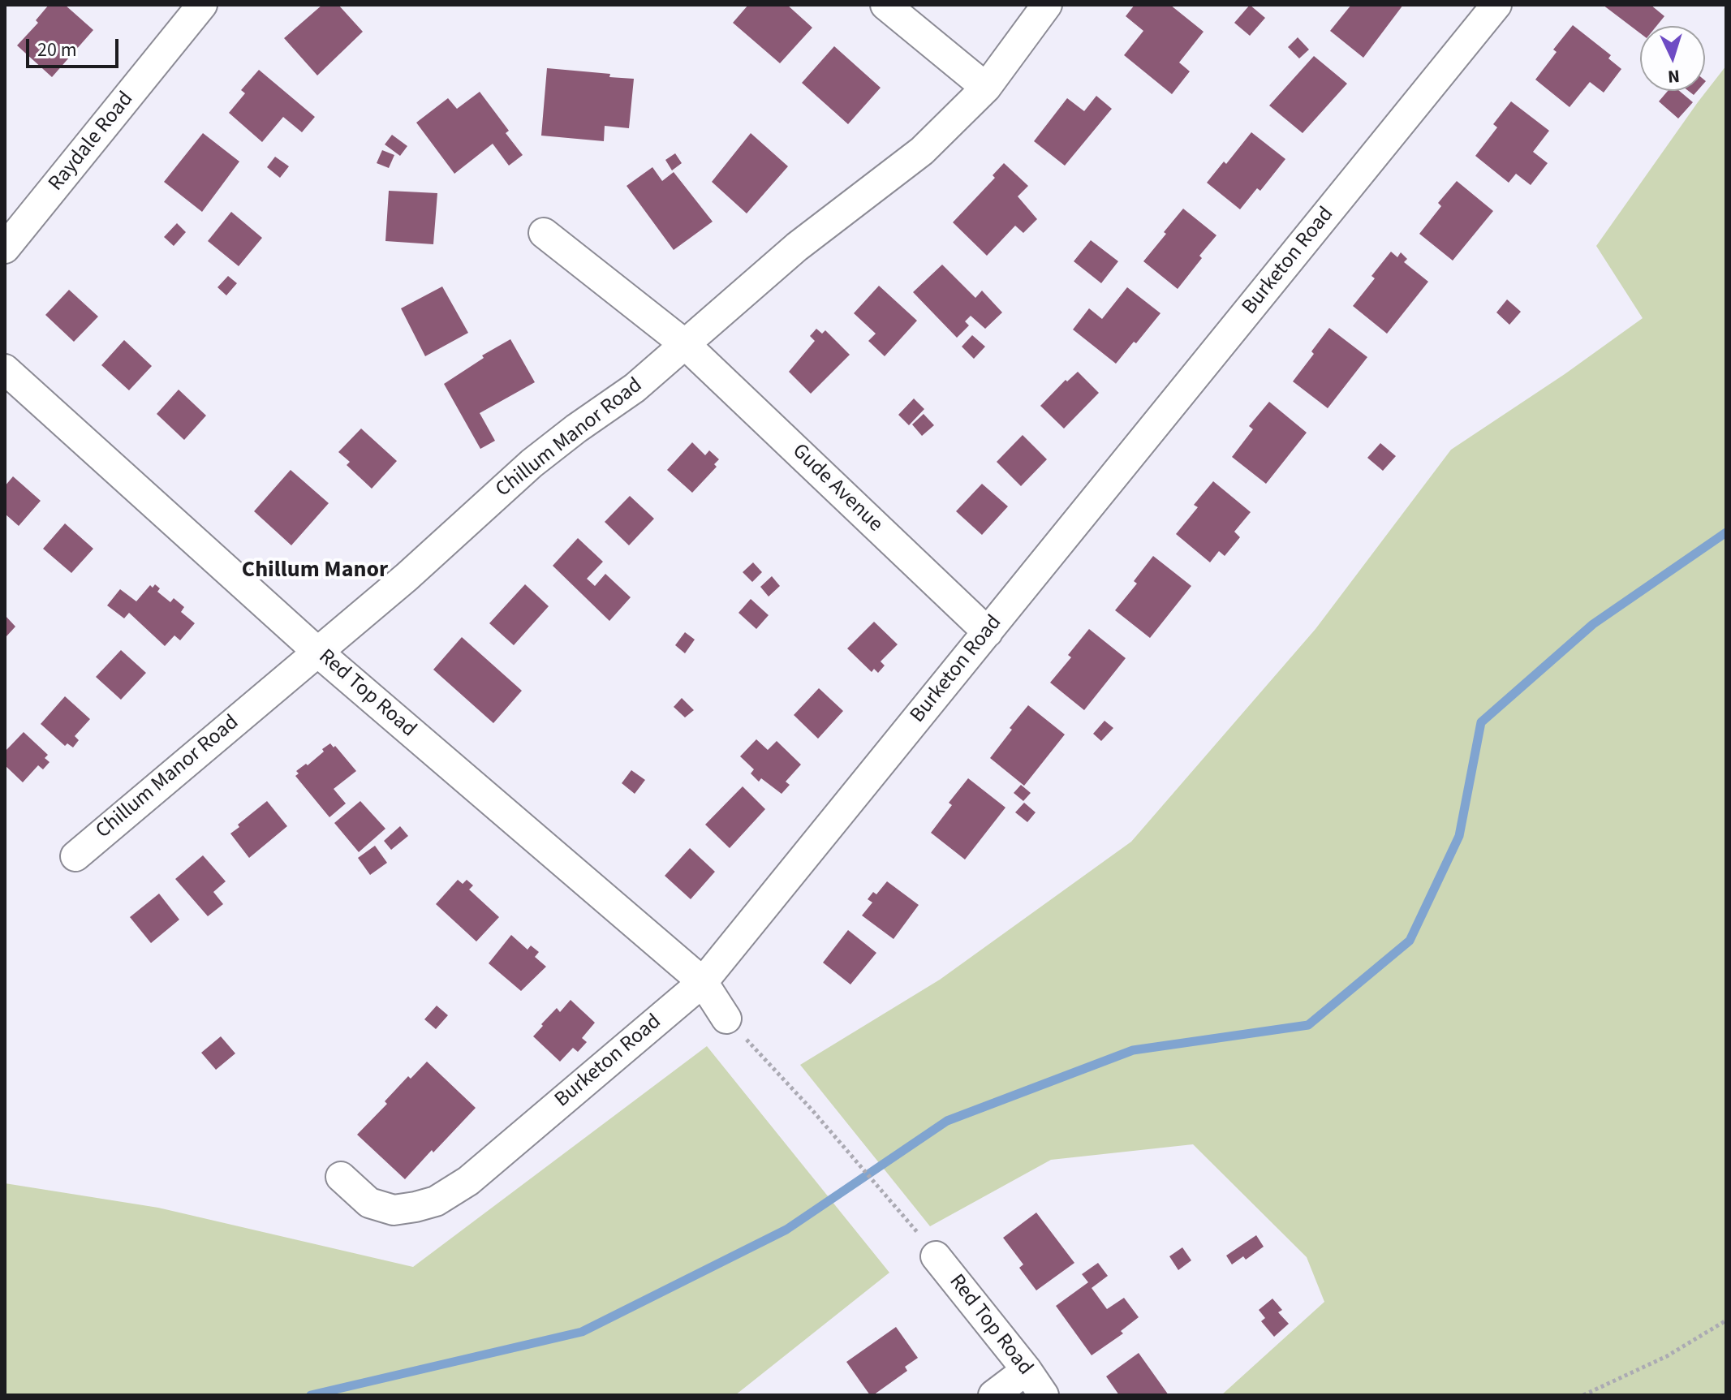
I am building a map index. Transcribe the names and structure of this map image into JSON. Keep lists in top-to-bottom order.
{
  "streets": {
    "street": [
      "Raydale Road",
      "Burketon Road",
      "Chillum Manor Road",
      "Gude Avenue",
      "Red Top Road"
    ]
  },
  "crossings": [
    ["Burketon Road", "Gude Avenue"],
    ["Burketon Road", "Red Top Road"],
    ["Chillum Manor Road", "Gude Avenue"],
    ["Chillum Manor Road", "Red Top Road"]
  ],
  "districts": ["Chillum Manor"],
  "scale_bar": "20 m",
  "north": "bottom"
}
